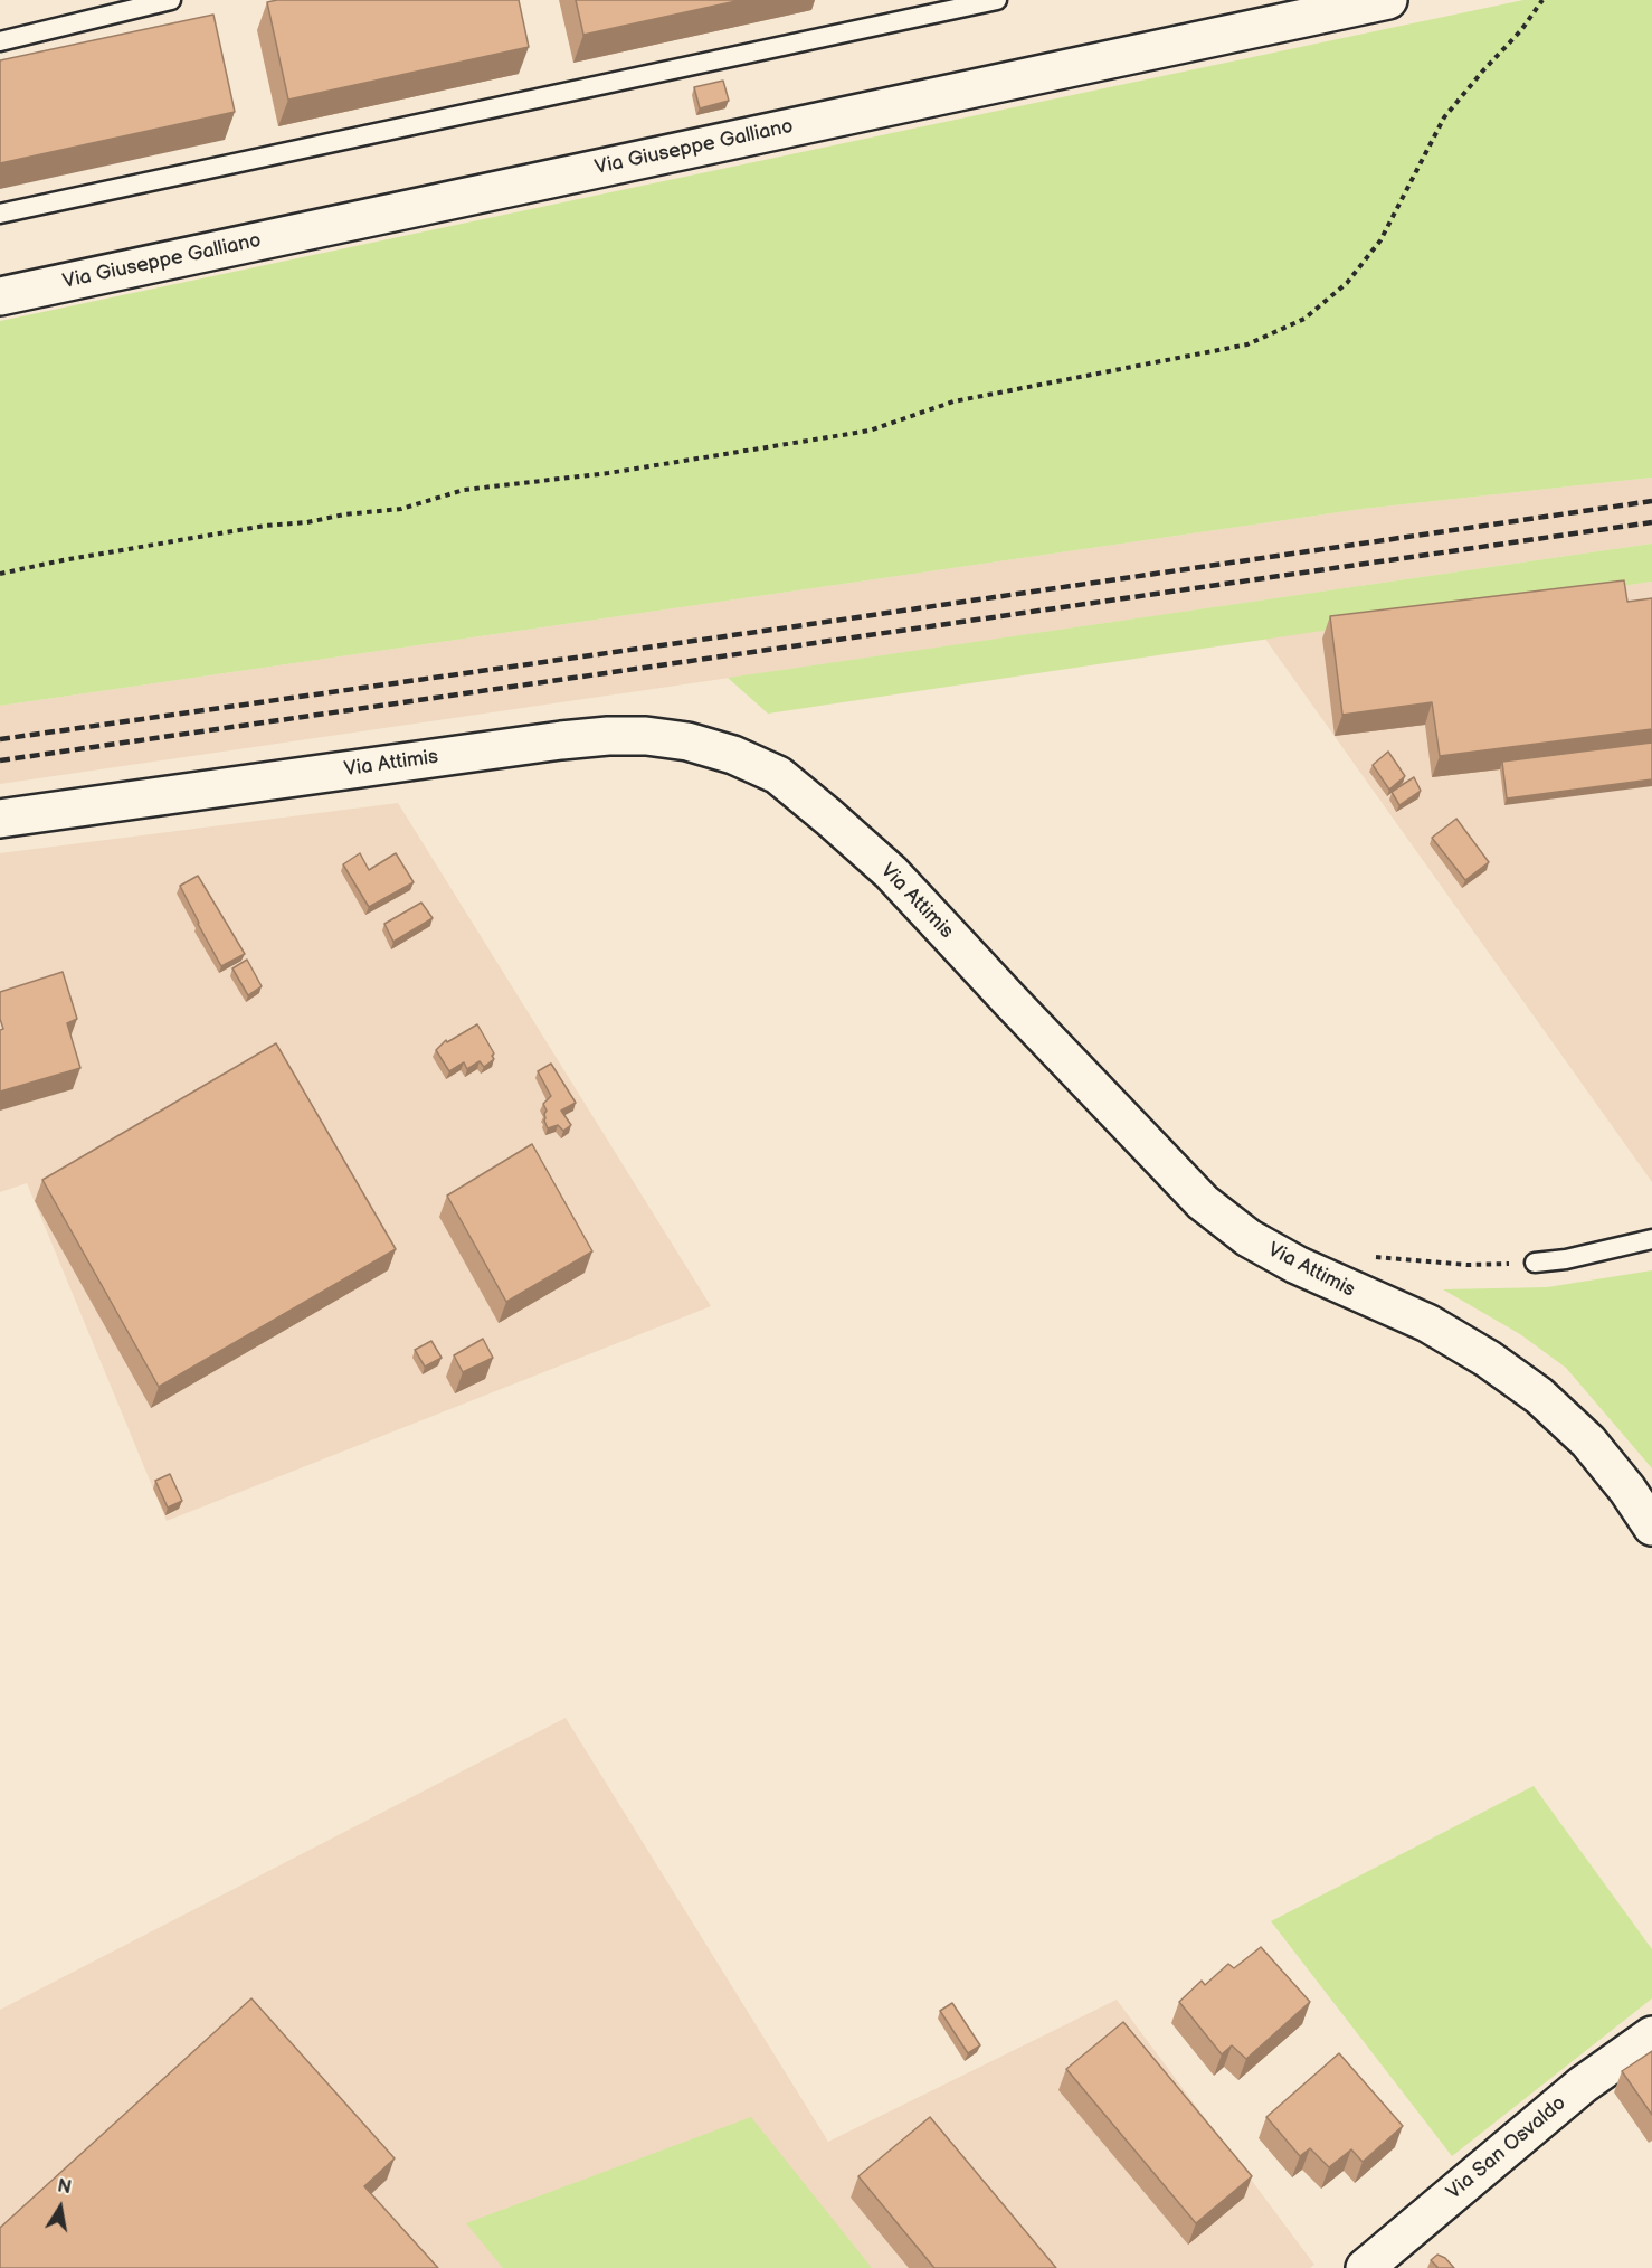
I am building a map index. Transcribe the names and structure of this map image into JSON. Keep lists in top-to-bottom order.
{
  "streets": {
    "street": ["Via Giuseppe Galliano", "Via Attimis", "Via San Osvaldo"]
  },
  "north": "top"
}
